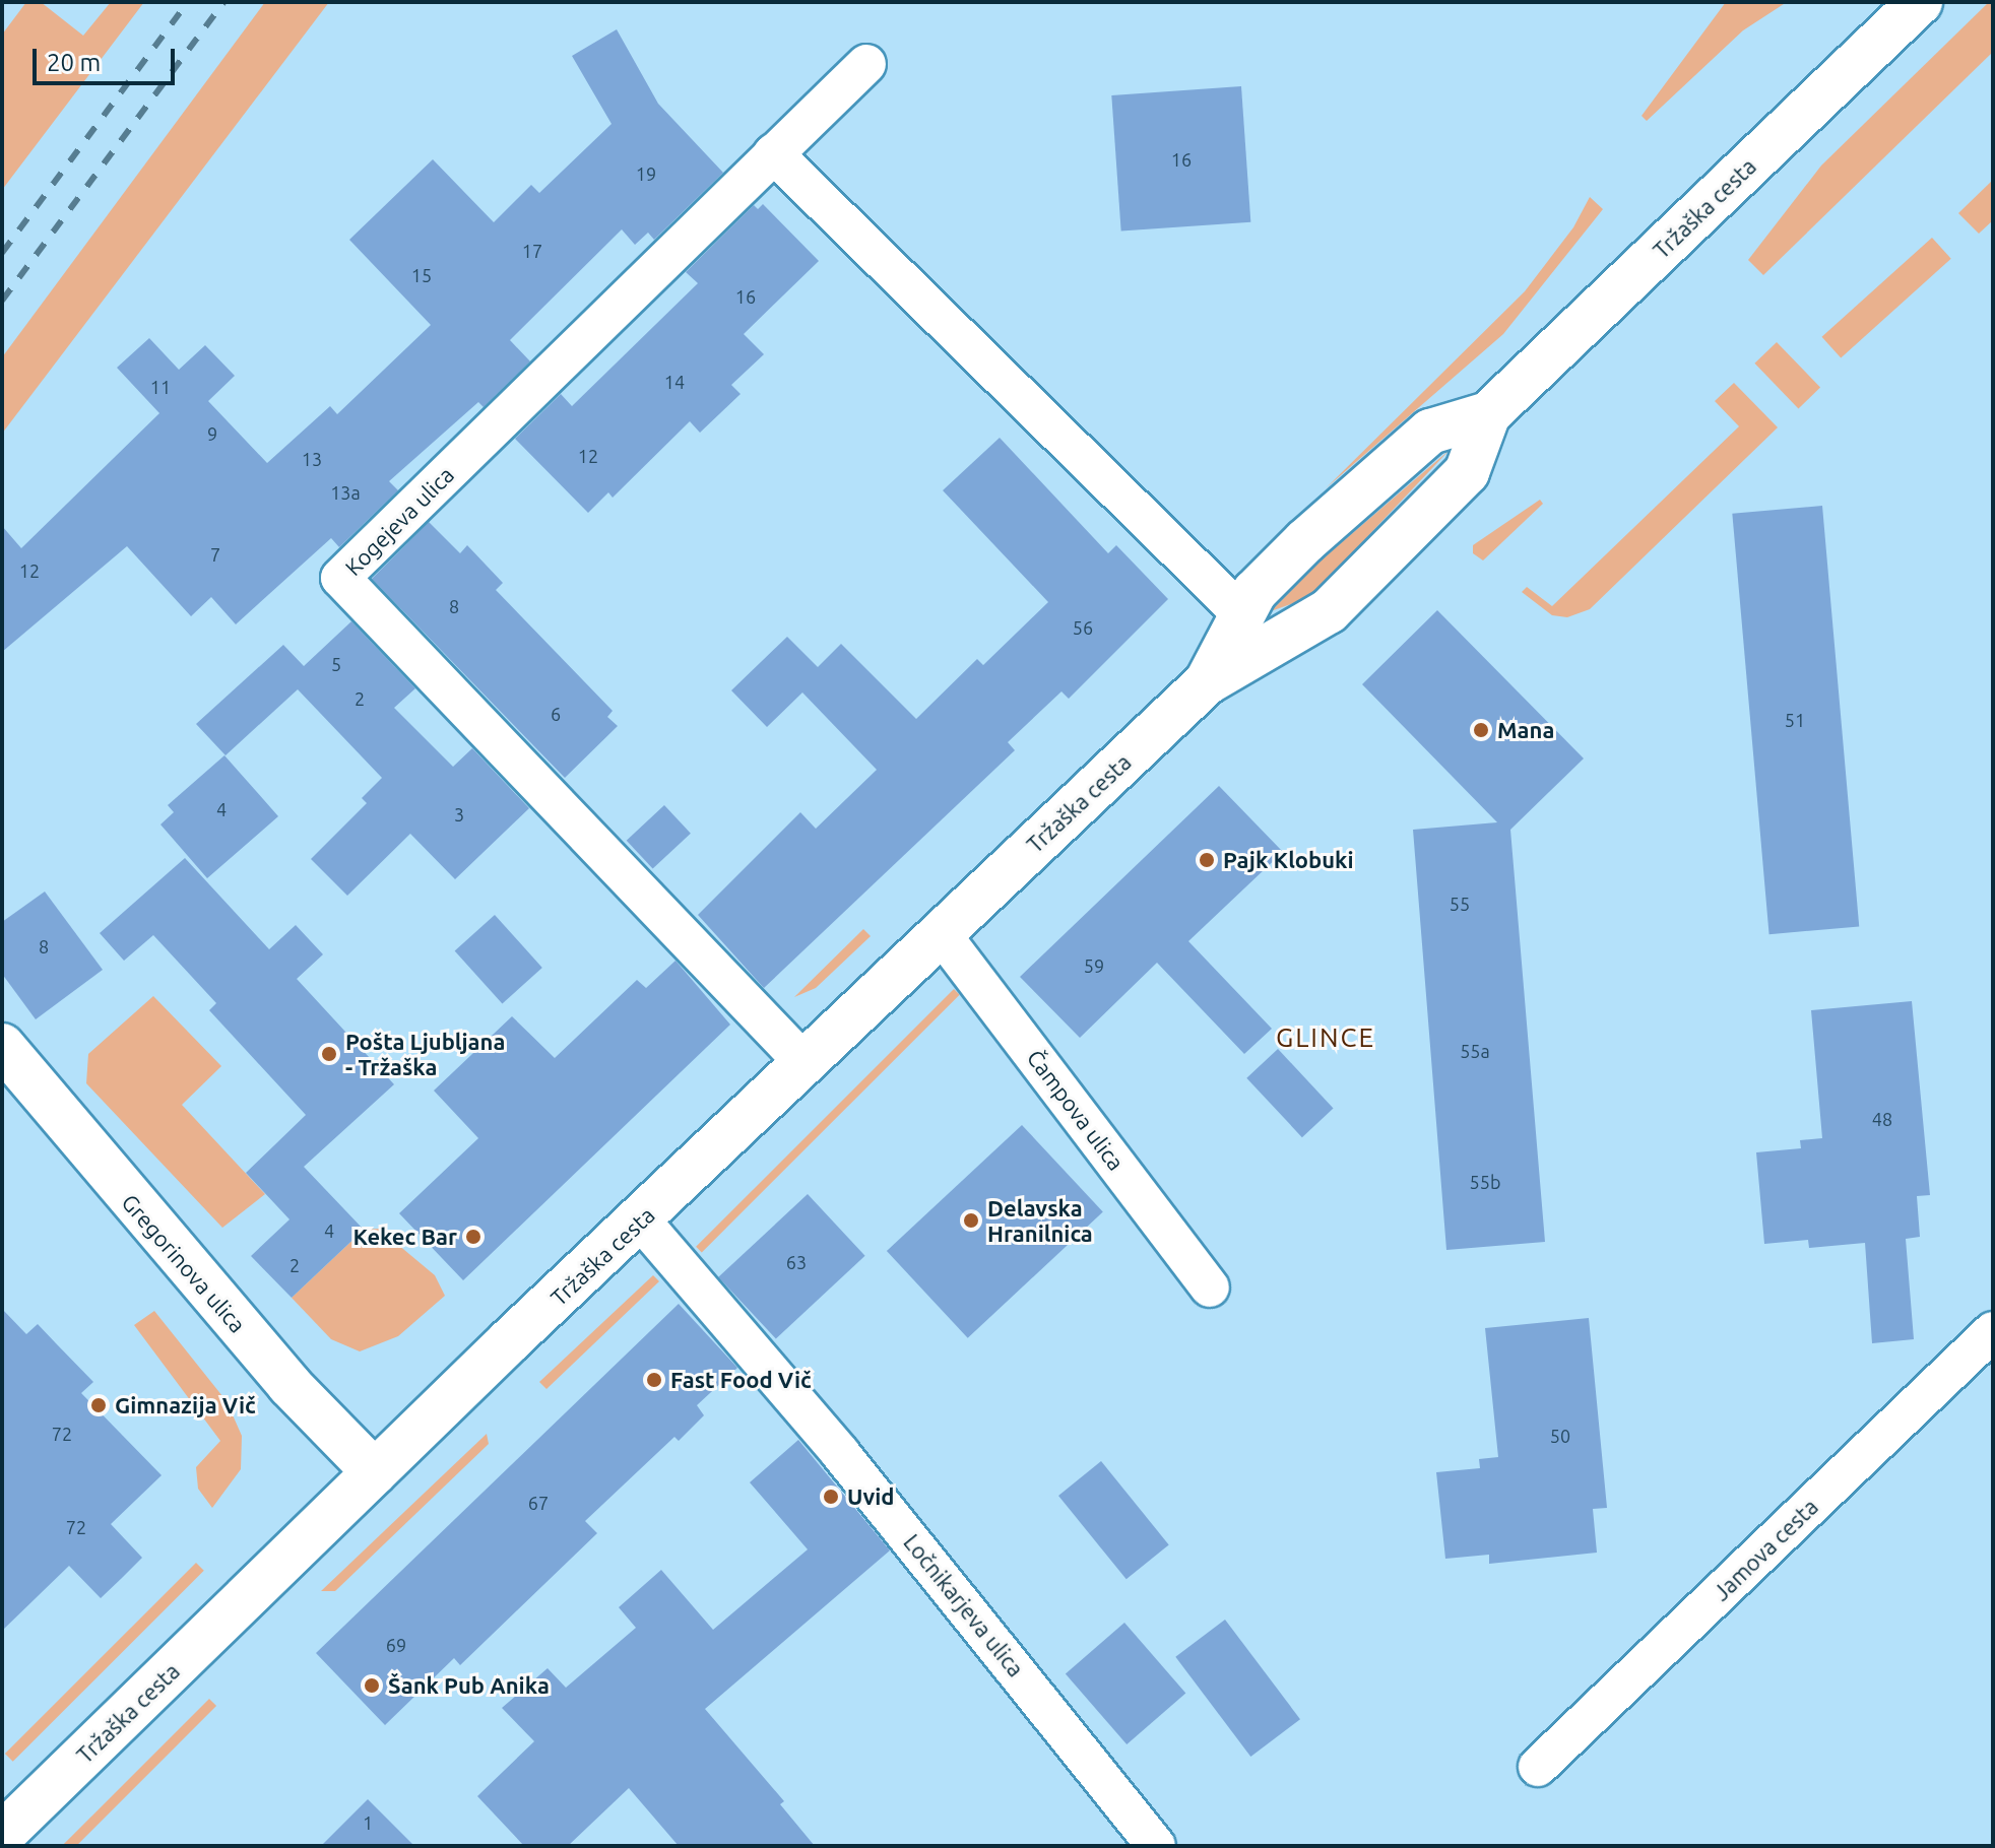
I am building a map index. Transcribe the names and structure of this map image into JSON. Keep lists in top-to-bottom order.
{
  "streets": {
    "main road": ["Tržaška cesta", "Gregorinova ulica"],
    "street": [
      "Kogejeva ulica",
      "Čampova ulica",
      "Jamova cesta",
      "Ločnikarjeva ulica"
    ]
  },
  "crossings": [
    ["Tržaška cesta", "Kogejeva ulica"],
    ["Tržaška cesta", "Čampova ulica"],
    ["Tržaška cesta", "Gregorinova ulica"],
    ["Tržaška cesta", "Ločnikarjeva ulica"]
  ],
  "districts": ["GLINCE"],
  "places": [
    "Mana",
    "Pajk Klobuki",
    "Pošta Ljubljana - Tržaška",
    "Delavska Hranilnica",
    "Kekec Bar",
    "Fast Food Vič",
    "Gimnazija Vič",
    "Uvid",
    "Šank Pub Anika"
  ],
  "house_numbers": [
    "16",
    "19",
    "17",
    "15",
    "16",
    "14",
    "11",
    "9",
    "12",
    "13",
    "13a",
    "7",
    "12",
    "8",
    "56",
    "5",
    "2",
    "6",
    "51",
    "4",
    "3",
    "55",
    "8",
    "59",
    "55a",
    "48",
    "55b",
    "4",
    "63",
    "2",
    "72",
    "50",
    "67",
    "72",
    "69",
    "1"
  ],
  "scale_bar": "20 m"
}
